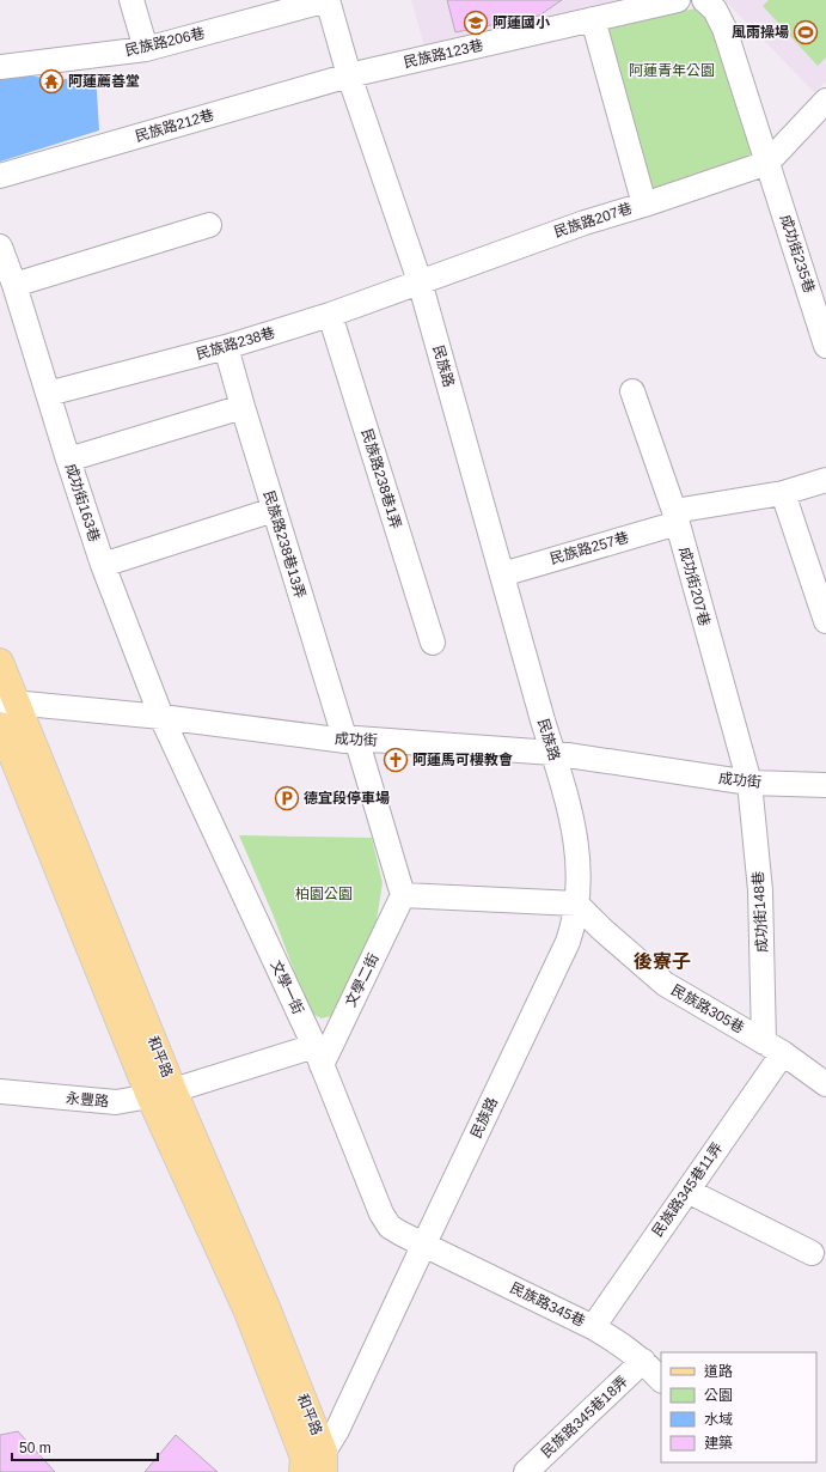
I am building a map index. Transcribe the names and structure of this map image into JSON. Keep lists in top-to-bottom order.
{
  "streets": {
    "main road": ["和平路"],
    "street": [
      "民族路206巷",
      "民族路123巷",
      "民族路212巷",
      "民族路207巷",
      "成功街235巷",
      "民族路238巷",
      "民族路",
      "民族路238巷1弄",
      "成功街163巷",
      "民族路238巷13弄",
      "民族路257巷",
      "成功街207巷",
      "成功街",
      "成功街148巷",
      "文學二街",
      "文學一街",
      "民族路305巷",
      "永豐路",
      "民族路345巷11弄",
      "民族路345巷",
      "民族路345巷18弄"
    ]
  },
  "crossings": [
    ["民族路206巷", "民族路"],
    ["民族路123巷", "民族路212巷"],
    ["民族路123巷", "民族路"],
    ["民族路212巷", "民族路"],
    ["民族路207巷", "成功街235巷"],
    ["民族路207巷", "民族路238巷"],
    ["民族路207巷", "民族路"],
    ["民族路238巷", "民族路"],
    ["民族路238巷", "民族路238巷1弄"],
    ["民族路238巷", "成功街163巷"],
    ["民族路238巷", "民族路238巷13弄"],
    ["民族路", "民族路257巷"],
    ["民族路", "成功街"],
    ["民族路", "文學一街"],
    ["民族路", "民族路305巷"],
    ["民族路", "和平路"],
    ["民族路", "民族路345巷"],
    ["成功街163巷", "成功街"],
    ["成功街163巷", "文學一街"],
    ["民族路238巷13弄", "成功街"],
    ["民族路257巷", "成功街207巷"],
    ["成功街207巷", "成功街"],
    ["成功街207巷", "成功街148巷"],
    ["成功街", "成功街148巷"],
    ["成功街", "文學一街"],
    ["成功街", "和平路"],
    ["成功街148巷", "民族路305巷"],
    ["成功街148巷", "民族路345巷11弄"],
    ["文學二街", "文學一街"],
    ["文學二街", "永豐路"],
    ["文學一街", "永豐路"],
    ["文學一街", "民族路345巷"],
    ["民族路305巷", "民族路345巷11弄"],
    ["和平路", "永豐路"],
    ["民族路345巷11弄", "民族路345巷"],
    ["民族路345巷", "民族路345巷18弄"]
  ],
  "districts": ["後寮子"],
  "parks": ["阿蓮青年公園", "柏園公園"],
  "places": {
    "school or university": ["阿蓮國小"],
    "sports": ["風雨操場"],
    "temple": ["阿蓮薦善堂"],
    "church": ["阿蓮馬可樓教會"],
    "parking": ["德宜段停車場"]
  },
  "legend": [
    "道路",
    "公園",
    "水域",
    "建築"
  ],
  "scale_bar": "50 m"
}
